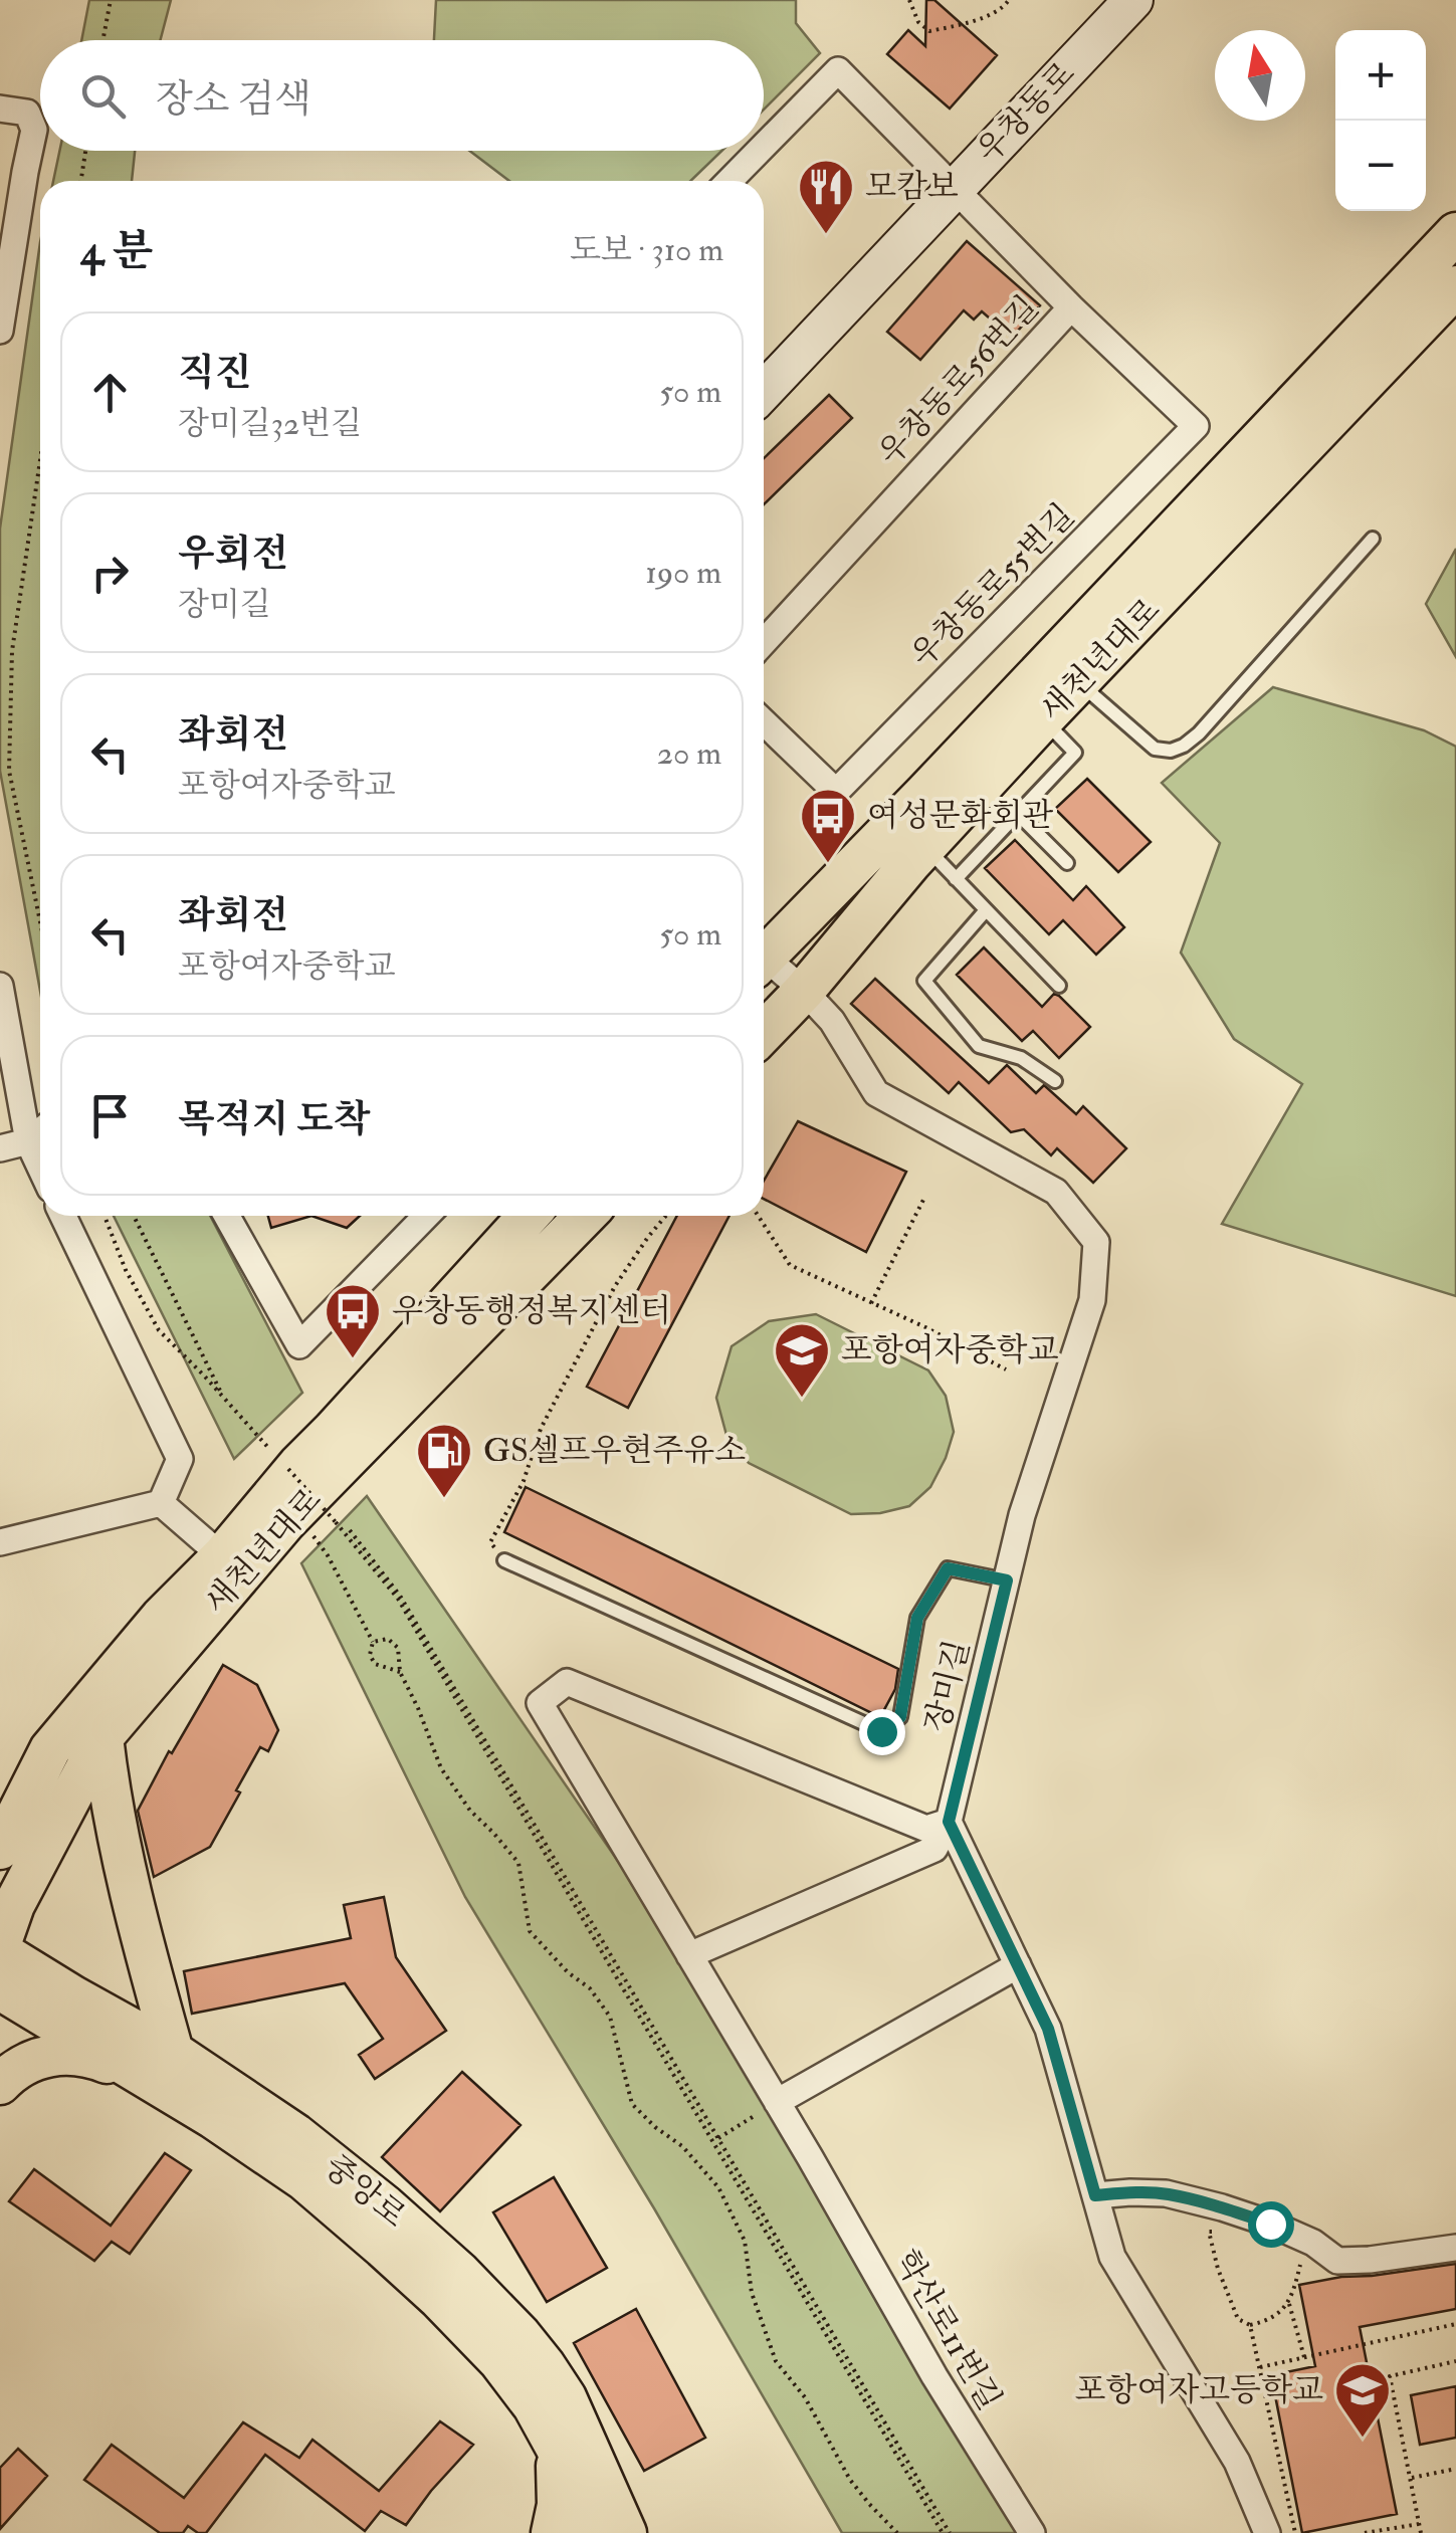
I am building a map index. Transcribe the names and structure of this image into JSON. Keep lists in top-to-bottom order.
{
  "streets": {
    "main road": ["우창동로", "새천년대로", "중앙로"],
    "street": [
      "우창동로56번길",
      "우창동로55번길",
      "장미길",
      "학산로11번길"
    ]
  },
  "crossings": [
    ["우창동로56번길", "우창동로55번길"],
    ["새천년대로", "장미길"],
    ["새천년대로", "중앙로"],
    ["장미길", "학산로11번길"]
  ],
  "places": {
    "restaurant": ["모캄보"],
    "bus stop": ["여성문화회관", "우창동행정복지센터"],
    "school or university": ["포항여자중학교", "포항여자고등학교"],
    "fuel station": ["GS셀프우현주유소"]
  },
  "north": "top",
  "page": {
    "map_buttons": ["+", "−"],
    "search": "장소 검색",
    "heading": ["4 분", "도보 · 310 m"],
    "list": [
      ["직진", "장미길32번길", "50 m"],
      ["우회전", "장미길", "190 m"],
      ["좌회전", "포항여자중학교", "20 m"],
      ["좌회전", "포항여자중학교", "50 m"],
      "목적지 도착"
    ]
  }
}
